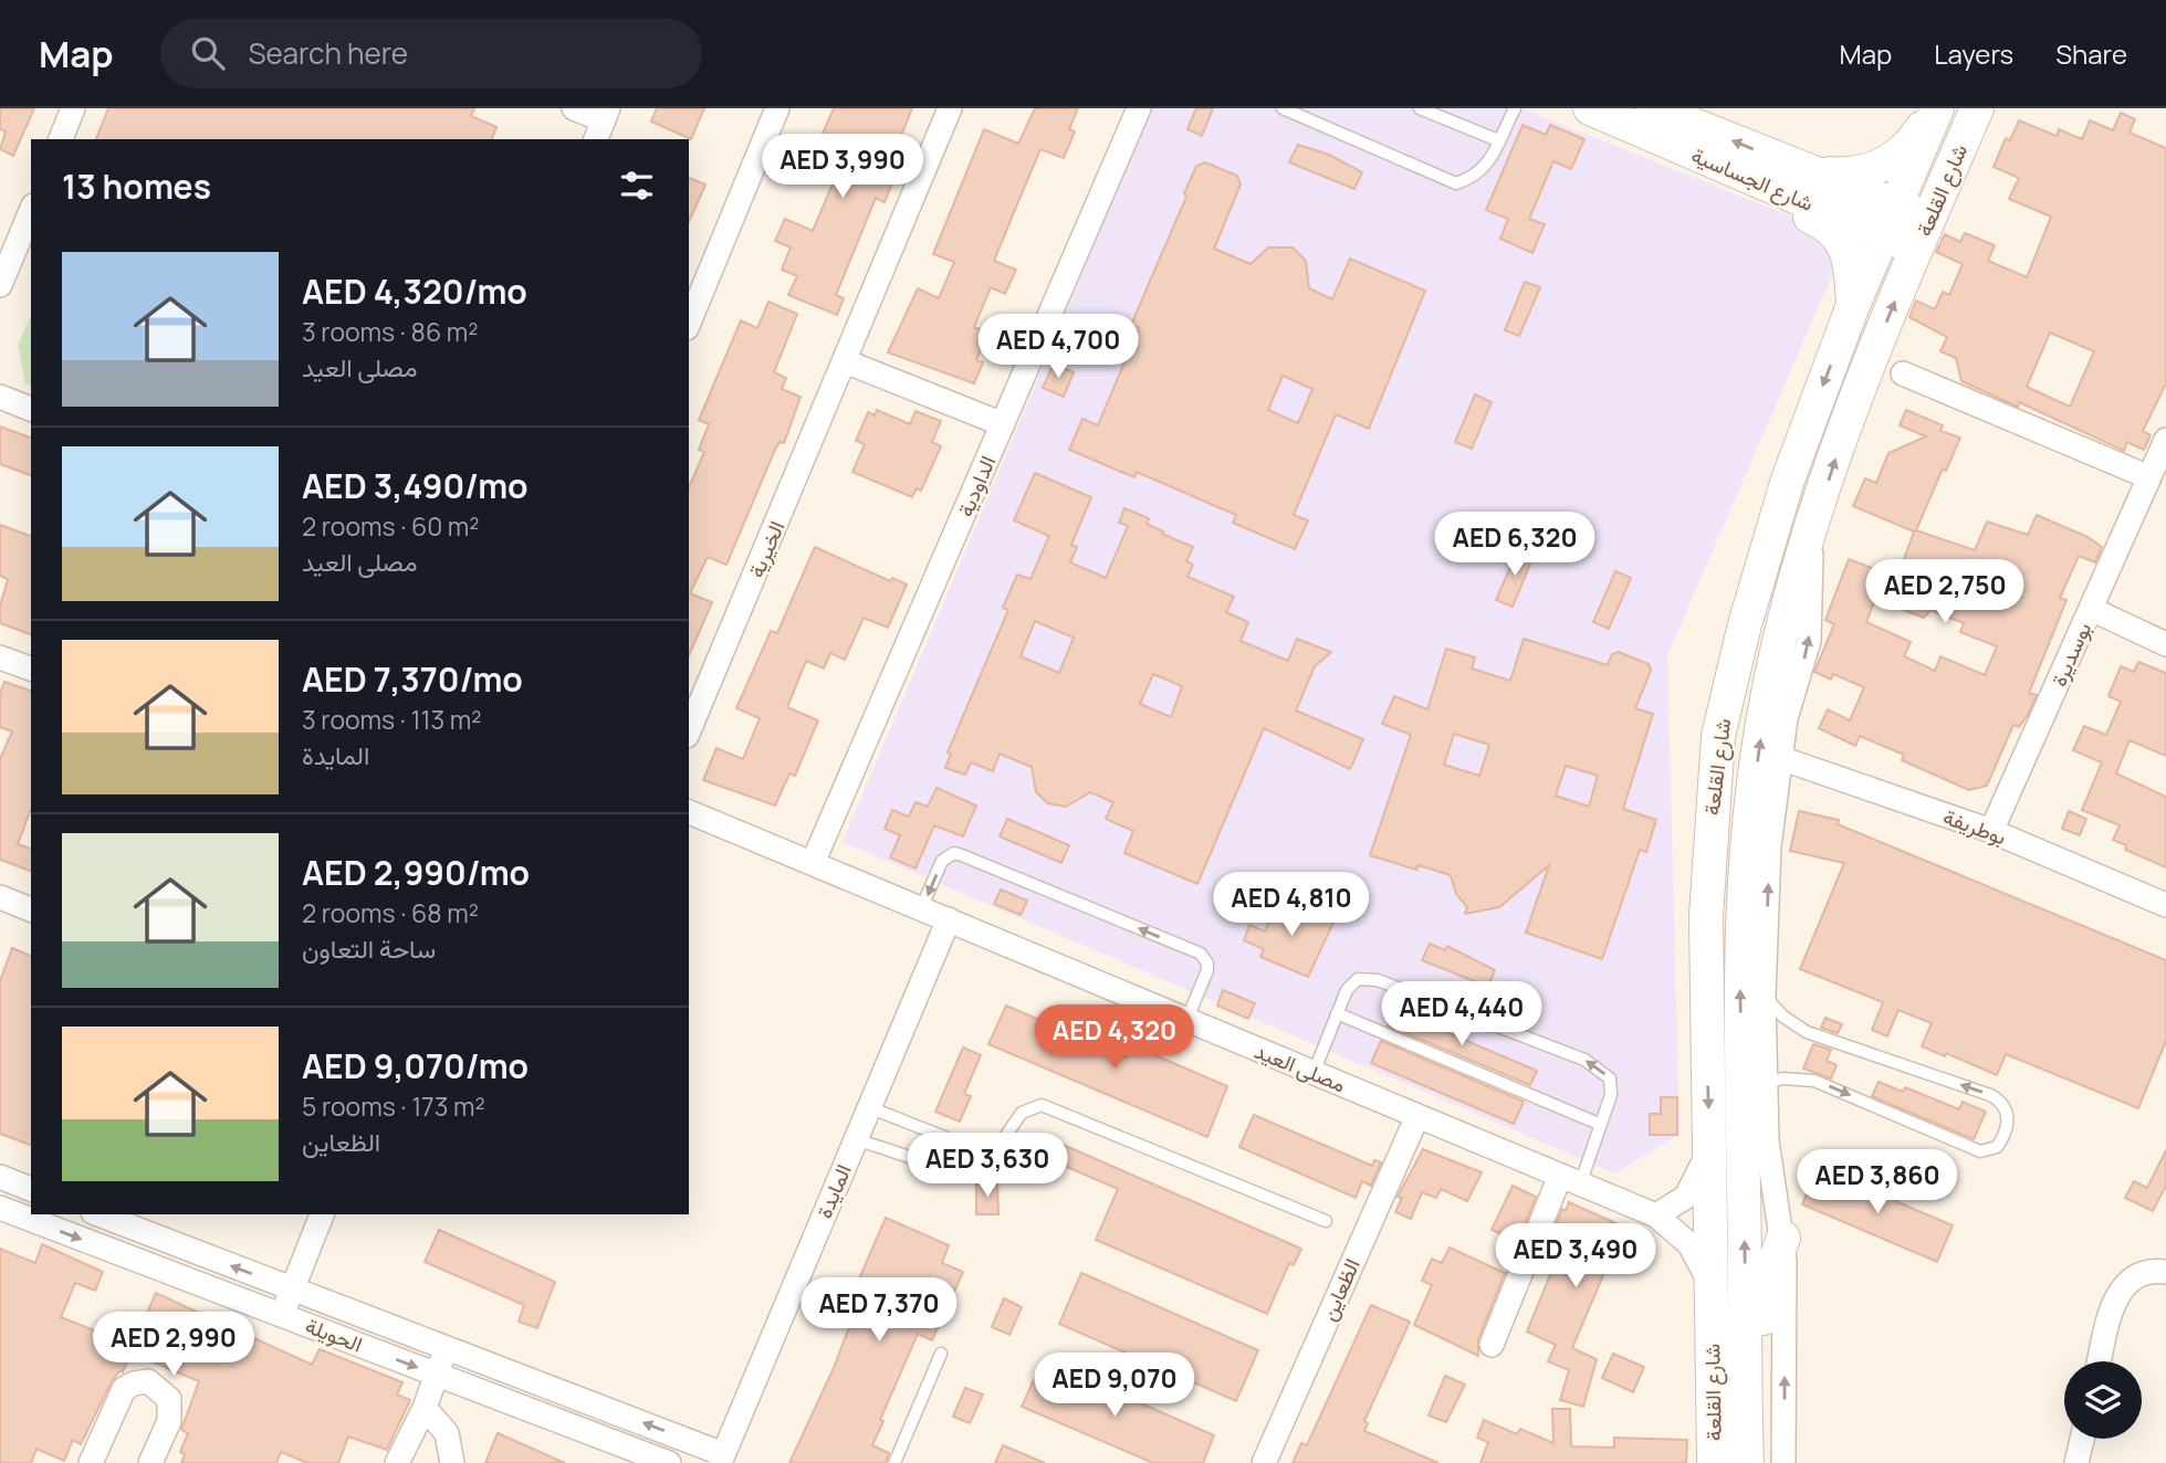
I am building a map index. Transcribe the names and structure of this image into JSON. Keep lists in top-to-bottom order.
{
  "streets": {
    "main road": ["شارع الجساسية", "شارع القلعة"],
    "street": [
      "الداودية",
      "الخيرية",
      "بوسديرة",
      "بوطريفة",
      "مصلى العيد",
      "المايدة",
      "الظعاين",
      "الحويلة"
    ]
  },
  "crossings": [
    ["شارع الجساسية", "شارع القلعة"],
    ["شارع القلعة", "بوطريفة"],
    ["شارع القلعة", "مصلى العيد"],
    ["الداودية", "مصلى العيد"],
    ["بوسديرة", "بوطريفة"],
    ["مصلى العيد", "المايدة"],
    ["مصلى العيد", "الظعاين"],
    ["المايدة", "الحويلة"]
  ],
  "page": {
    "header": "Map",
    "search": "Search here",
    "nav": ["Map", "Layers", "Share"],
    "price": [
      "AED 3,990",
      "AED 4,700",
      "AED 6,320",
      "AED 2,750",
      "AED 4,810",
      "AED 4,440",
      "AED 4,320",
      "AED 3,630",
      "AED 3,860",
      "AED 3,490",
      "AED 7,370",
      "AED 2,990",
      "AED 9,070"
    ],
    "heading": "13 homes",
    "list": [
      {
        "name": "AED 4,320/mo",
        "note": "3 rooms · 86 m² · مصلى العيد"
      },
      {
        "name": "AED 3,490/mo",
        "note": "2 rooms · 60 m² · مصلى العيد"
      },
      {
        "name": "AED 7,370/mo",
        "note": "3 rooms · 113 m² · المايدة"
      },
      {
        "name": "AED 2,990/mo",
        "note": "2 rooms · 68 m² · ساحة التعاون"
      },
      {
        "name": "AED 9,070/mo",
        "note": "5 rooms · 173 m² · الظعاين"
      }
    ]
  }
}
